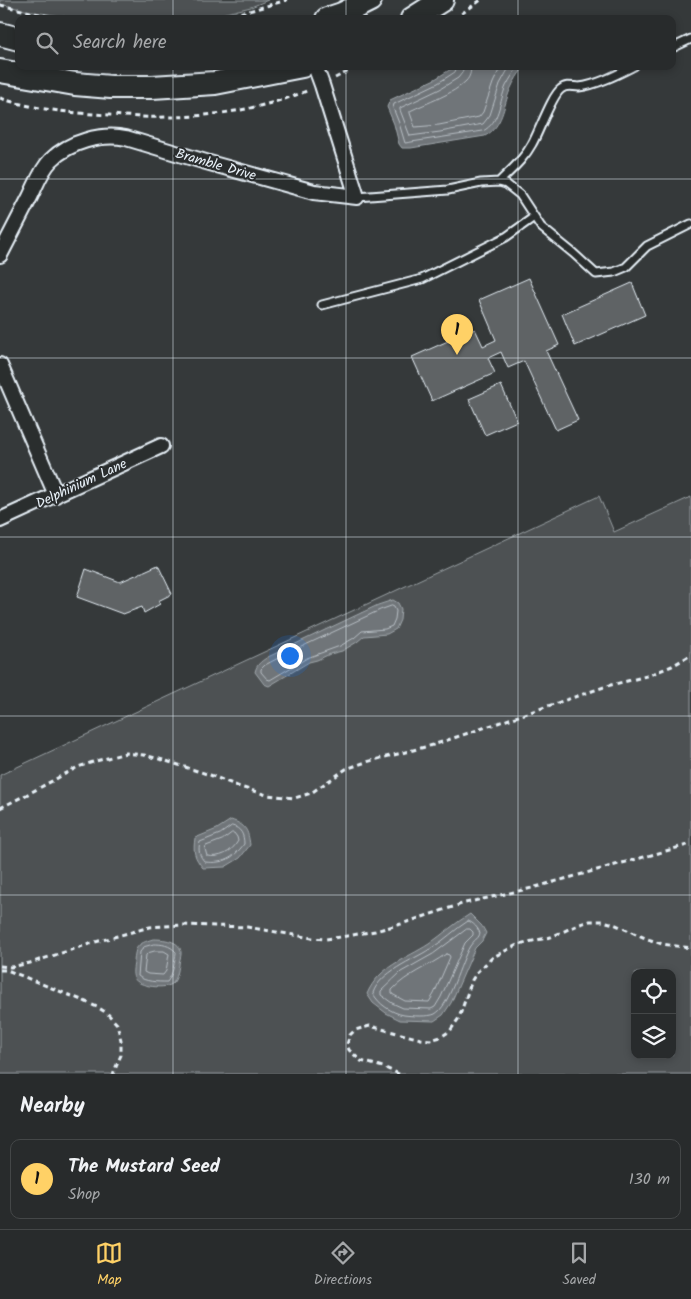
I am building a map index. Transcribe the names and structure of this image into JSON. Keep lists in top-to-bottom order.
{
  "streets": {
    "street": ["Bramble Drive", "Delphinium Lane"]
  },
  "page": {
    "search": "Search here",
    "pins": "1",
    "heading": "Nearby",
    "list": [
      {
        "mark": "1",
        "name": "The Mustard Seed",
        "note": "Shop",
        "value": "130 m"
      }
    ],
    "nav": ["Map", "Directions", "Saved"]
  }
}
